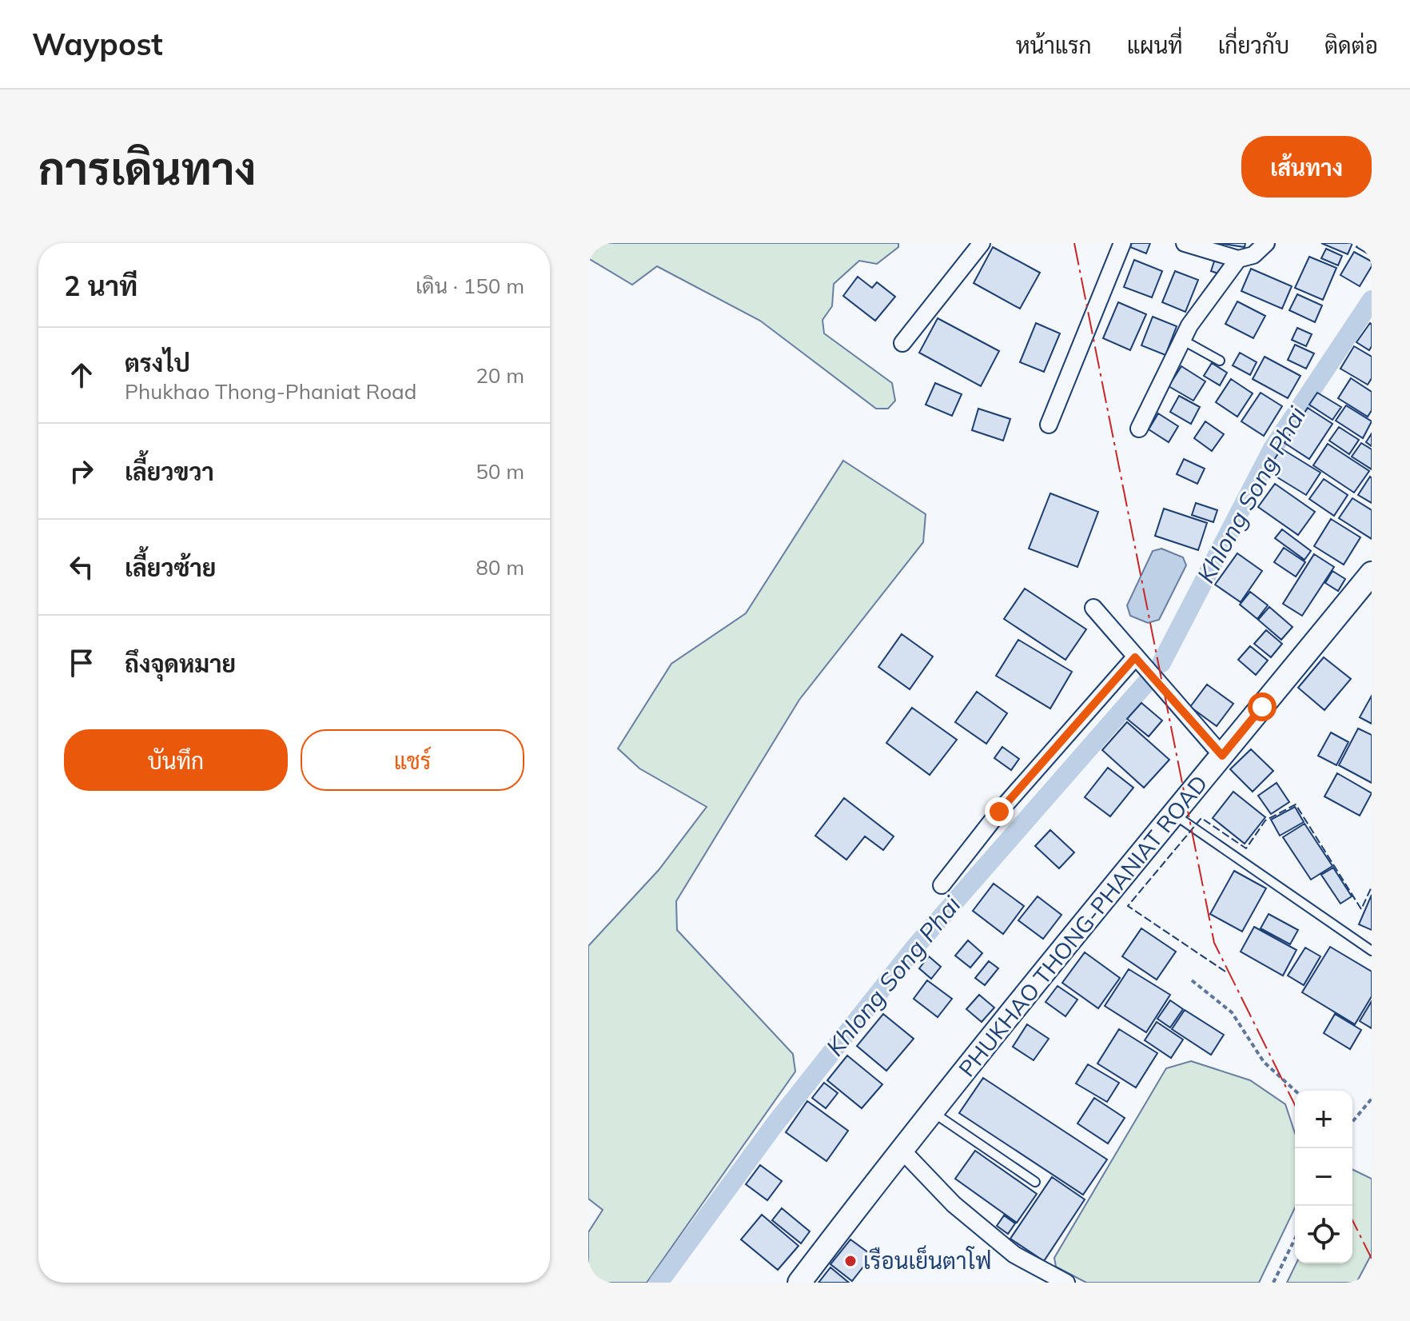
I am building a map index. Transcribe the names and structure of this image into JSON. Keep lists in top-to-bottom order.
{
  "streets": {
    "street": ["PHUKHAO THONG-PHANIAT ROAD"]
  },
  "water": ["Khlong Song Phai"],
  "places": ["เรือนเย็นตาโฟ"],
  "page": {
    "header": "Waypost",
    "nav": [
      "หน้าแรก",
      "แผนที่",
      "เกี่ยวกับ",
      "ติดต่อ"
    ],
    "buttons": [
      "เส้นทาง",
      ["บันทึก", "แชร์"]
    ],
    "title": "การเดินทาง",
    "heading": ["2 นาที", "เดิน · 150 m"],
    "list": [
      ["ตรงไป", "Phukhao Thong-Phaniat Road", "20 m"],
      ["เลี้ยวขวา", "50 m"],
      ["เลี้ยวซ้าย", "80 m"],
      "ถึงจุดหมาย"
    ],
    "map_buttons": ["+", "−"]
  }
}
